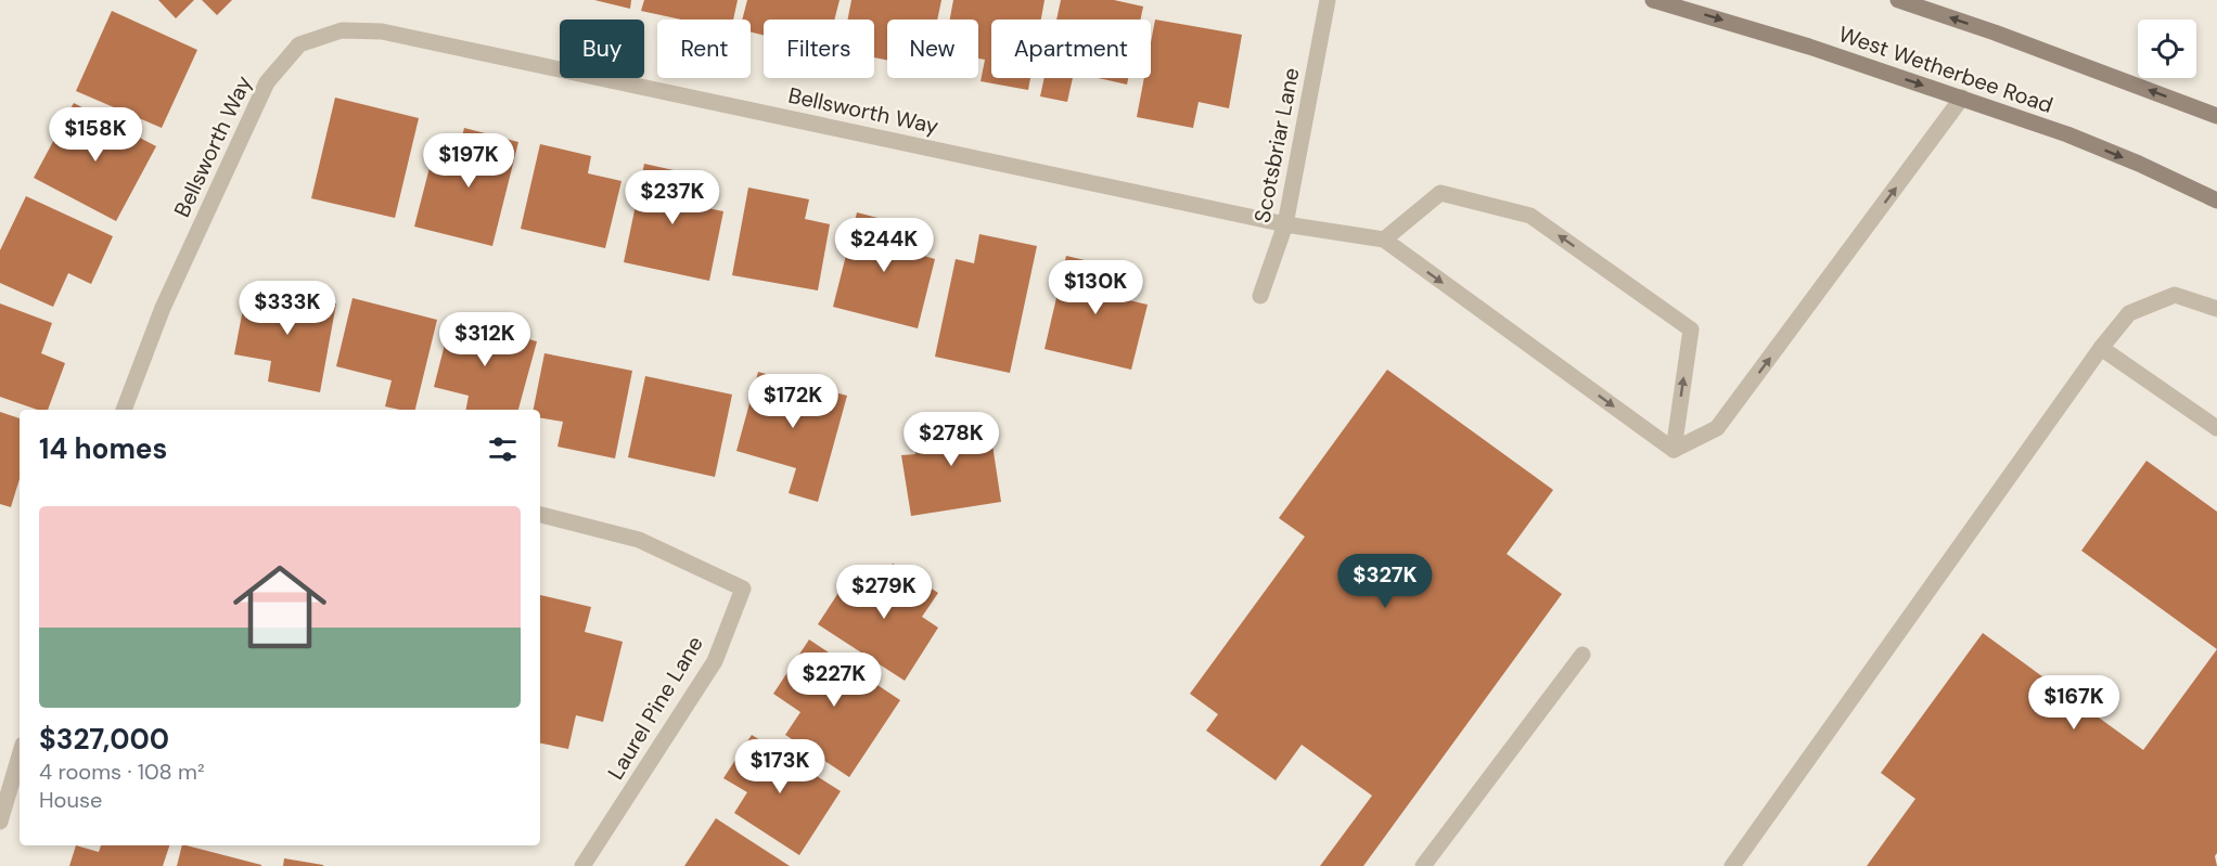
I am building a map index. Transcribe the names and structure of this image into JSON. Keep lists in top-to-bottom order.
{
  "streets": {
    "street": [
      "West Wetherbee Road",
      "Bellsworth Way",
      "Scotsbriar Lane",
      "Laurel Pine Lane"
    ]
  },
  "crossings": [
    ["Bellsworth Way", "Scotsbriar Lane"]
  ],
  "page": {
    "chip": [
      "Buy",
      "Rent",
      "Filters",
      "New",
      "Apartment"
    ],
    "price": [
      "$158K",
      "$197K",
      "$237K",
      "$244K",
      "$130K",
      "$333K",
      "$312K",
      "$172K",
      "$278K",
      "$327K",
      "$279K",
      "$227K",
      "$167K",
      "$173K"
    ],
    "heading": "14 homes",
    "list": [
      {
        "name": "$327,000",
        "note": "4 rooms · 108 m² · House"
      }
    ]
  }
}
